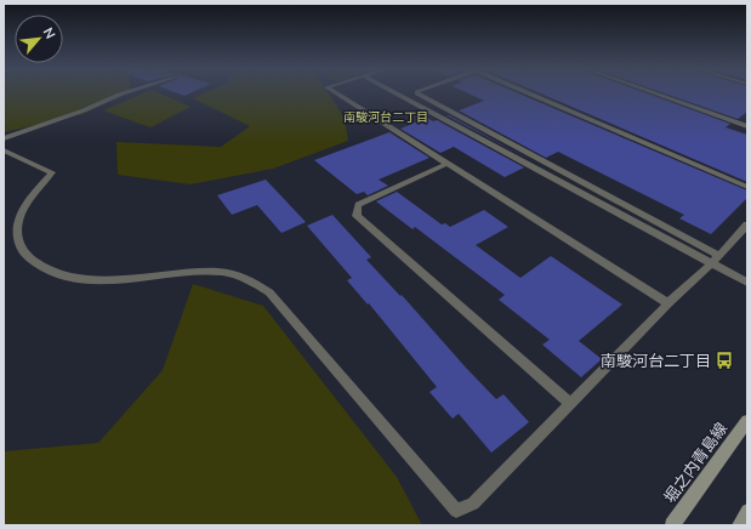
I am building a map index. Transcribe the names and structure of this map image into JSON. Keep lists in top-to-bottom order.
{
  "streets": {
    "main road": ["堀之内青島線"]
  },
  "districts": ["南駿河台二丁目"],
  "places": {
    "bus stop": ["南駿河台二丁目"]
  },
  "north": "top right"
}
